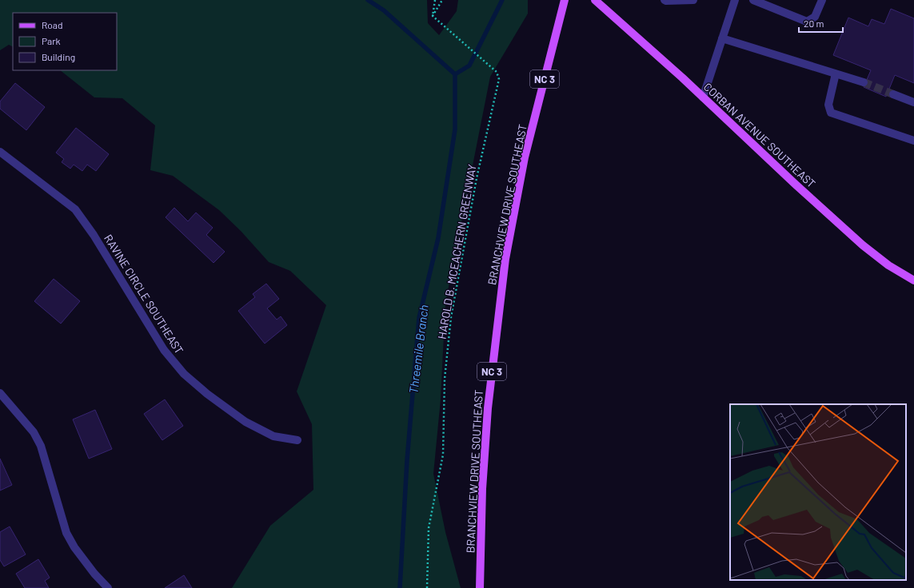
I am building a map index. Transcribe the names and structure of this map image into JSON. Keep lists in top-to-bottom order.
{
  "streets": {
    "main road": ["NC 3", "CORBAN AVENUE SOUTHEAST", "BRANCHVIEW DRIVE SOUTHEAST"],
    "street": ["RAVINE CIRCLE SOUTHEAST"],
    "path": ["HAROLD B. MCEACHERN GREENWAY"]
  },
  "water": ["Threemile Branch"],
  "legend": ["Road", "Park", "Building"],
  "scale_bar": "20 m"
}
